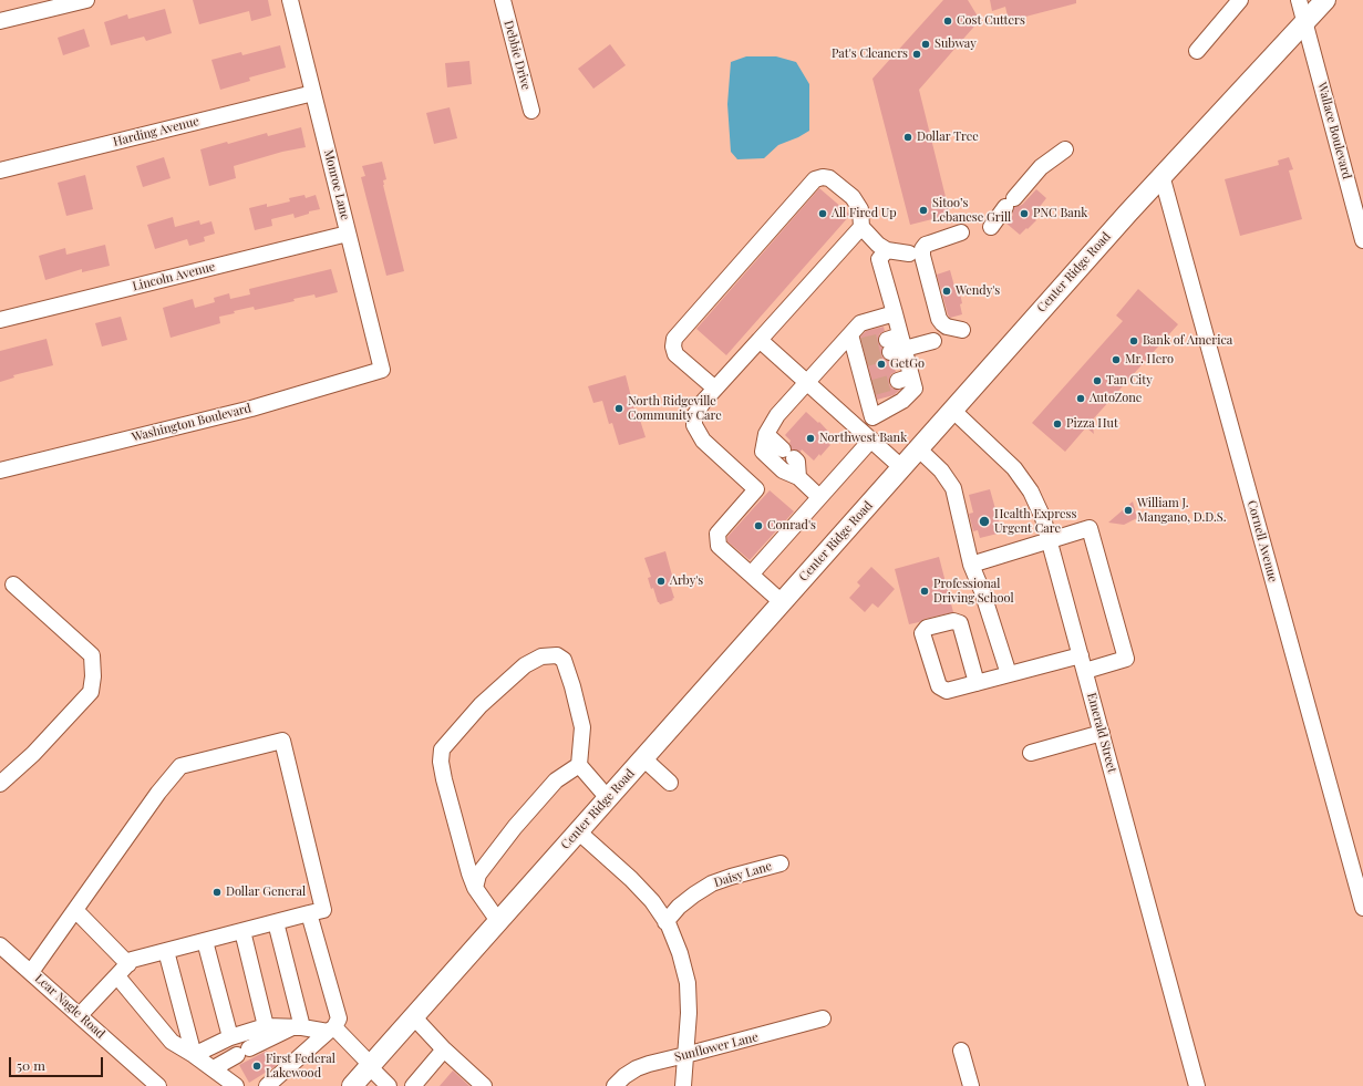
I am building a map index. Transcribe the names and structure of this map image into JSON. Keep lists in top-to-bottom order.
{
  "streets": {
    "main road": ["Center Ridge Road"],
    "street": [
      "Debbie Drive",
      "Wallace Boulevard",
      "Harding Avenue",
      "Monroe Lane",
      "Lincoln Avenue",
      "Washington Boulevard",
      "Cornell Avenue",
      "Emerald Street",
      "Daisy Lane",
      "Lear Nagle Road",
      "Sunflower Lane"
    ]
  },
  "crossings": [
    ["Wallace Boulevard", "Center Ridge Road"],
    ["Harding Avenue", "Monroe Lane"],
    ["Monroe Lane", "Lincoln Avenue"],
    ["Monroe Lane", "Washington Boulevard"],
    ["Center Ridge Road", "Cornell Avenue"],
    ["Center Ridge Road", "Emerald Street"]
  ],
  "places": [
    "Cost Cutters",
    "Subway",
    "Pat's Cleaners",
    "Dollar Tree",
    "Sitoo’s Lebanese Grill",
    "All Fired Up",
    "PNC Bank",
    "Wendy's",
    "Bank of America",
    "Mr. Hero",
    "GetGo",
    "Tan City",
    "AutoZone",
    "North Ridgeville Community Care",
    "Pizza Hut",
    "Northwest Bank",
    "William J. Mangano, D.D.S.",
    "Health Express Urgent Care",
    "Conrad's",
    "Arby's",
    "Professional Driving School",
    "Dollar General",
    "First Federal Lakewood"
  ],
  "scale_bar": "50 m"
}
